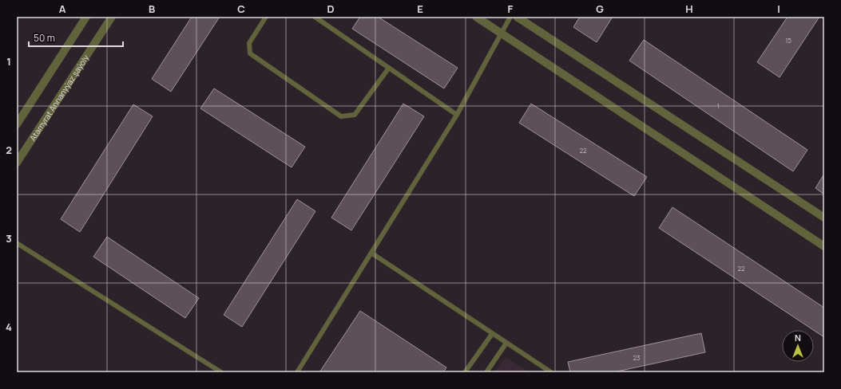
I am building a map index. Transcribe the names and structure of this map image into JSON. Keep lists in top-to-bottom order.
{
  "streets": {
    "street": ["Atamyrat Annanyýaz şaýoly"]
  },
  "house_numbers": [
    "15",
    "1",
    "22",
    "22",
    "23"
  ],
  "scale_bar": "50 m",
  "north": "top",
  "grid": {
    "columns": [
      "A",
      "B",
      "C",
      "D",
      "E",
      "F",
      "G",
      "H",
      "I"
    ],
    "rows": [
      "1",
      "2",
      "3",
      "4"
    ]
  }
}
